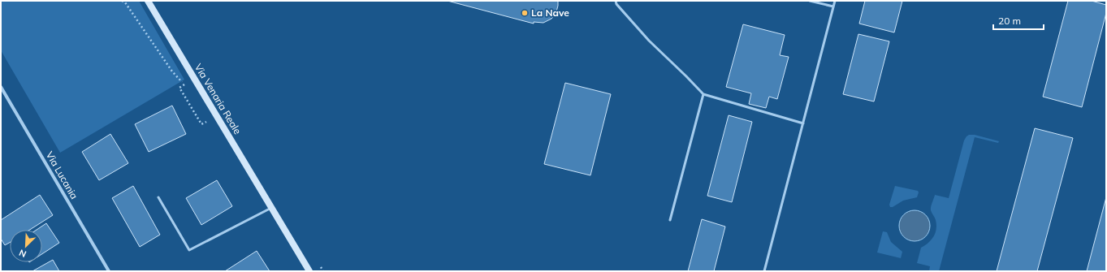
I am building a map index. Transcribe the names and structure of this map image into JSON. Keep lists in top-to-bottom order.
{
  "streets": {
    "street": ["Via Venaria Reale", "Via Lucania"]
  },
  "places": ["La Nave"],
  "scale_bar": "20 m",
  "north": "bottom left"
}
